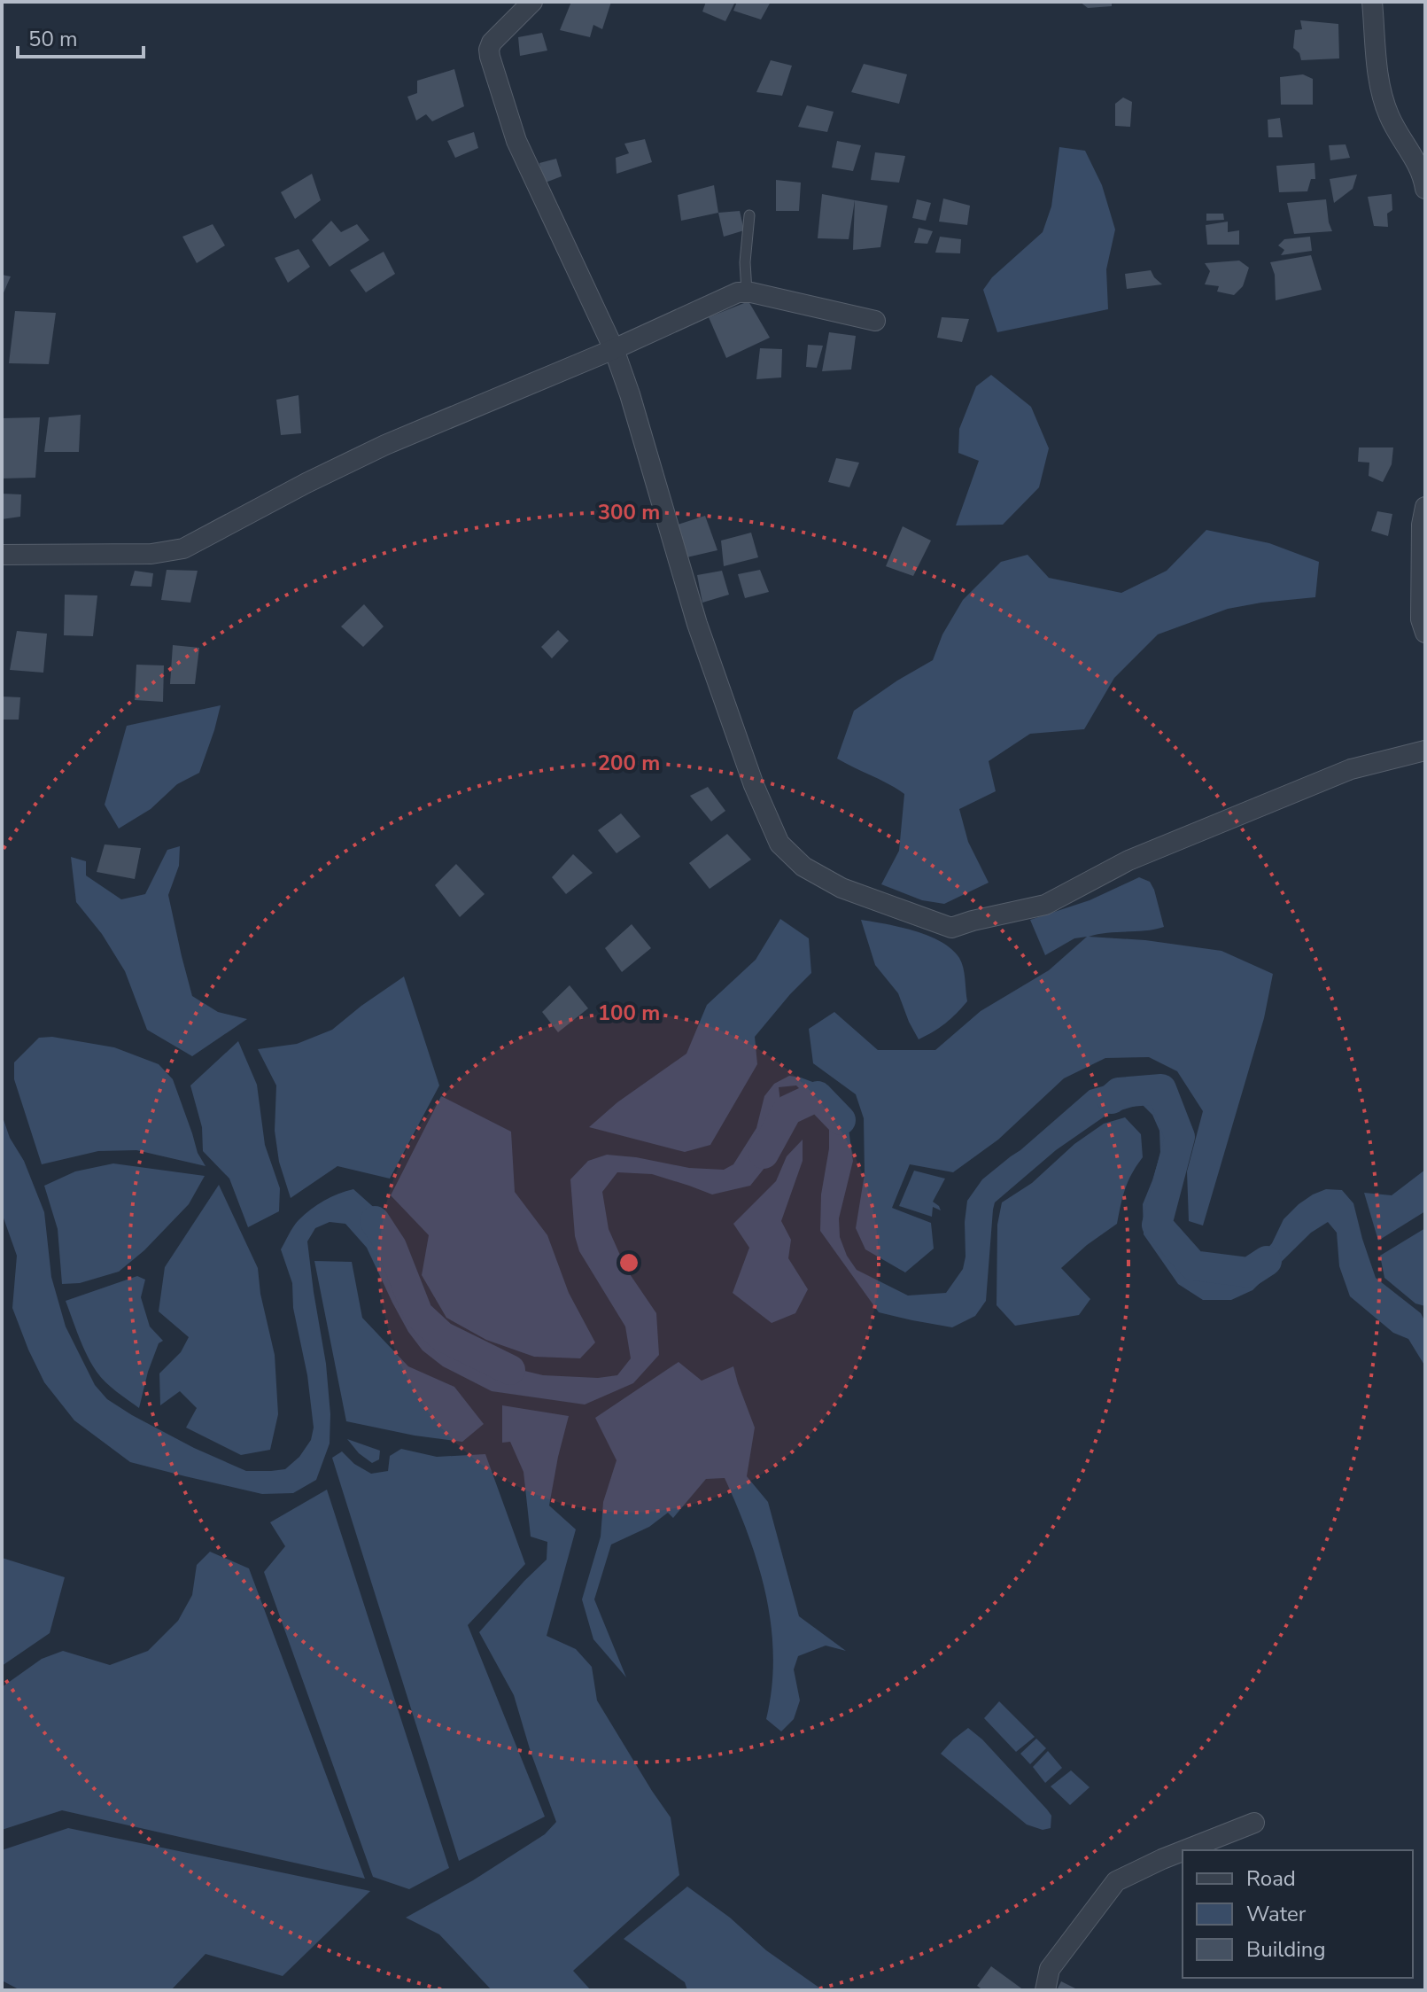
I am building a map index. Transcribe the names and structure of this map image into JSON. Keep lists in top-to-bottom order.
{
  "legend": ["Road", "Water", "Building"],
  "scale_bar": "50 m",
  "rings": ["300 m", "200 m", "100 m"]
}
